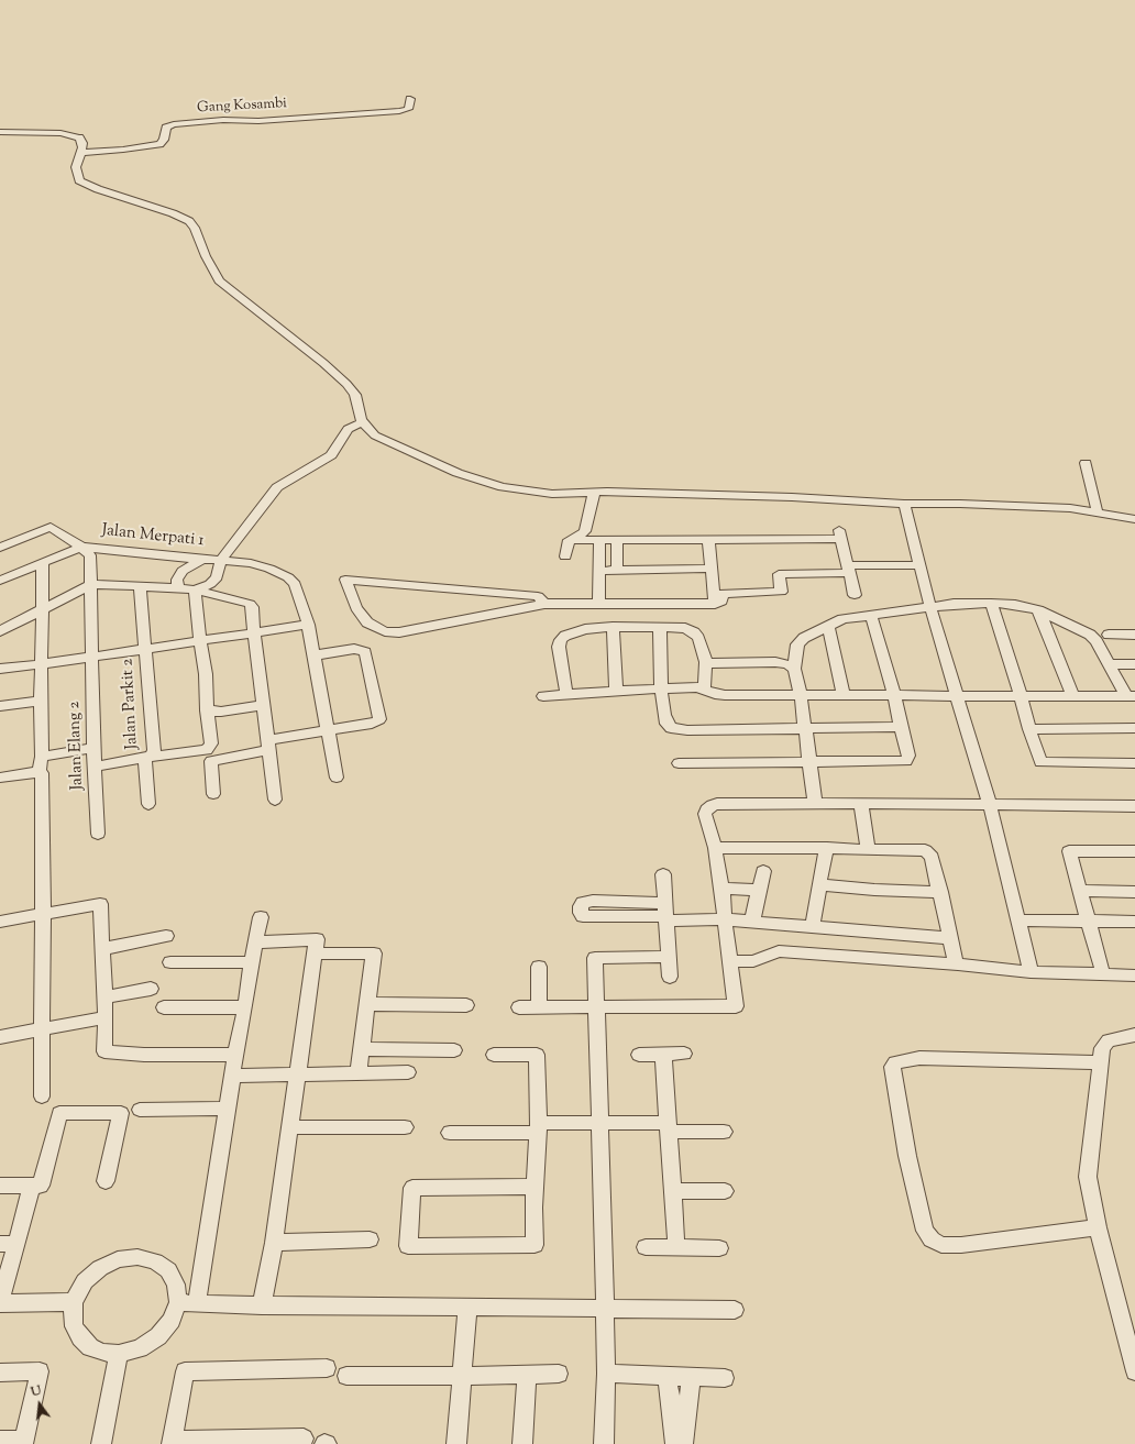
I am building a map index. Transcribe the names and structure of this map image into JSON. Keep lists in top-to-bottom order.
{
  "streets": {
    "street": [
      "Gang Kosambi",
      "Jalan Merpati 1",
      "Jalan Parkit 2",
      "Jalan Elang 2"
    ]
  },
  "crossings": [
    ["Jalan Merpati 1", "Jalan Elang 2"]
  ],
  "north": "top"
}
